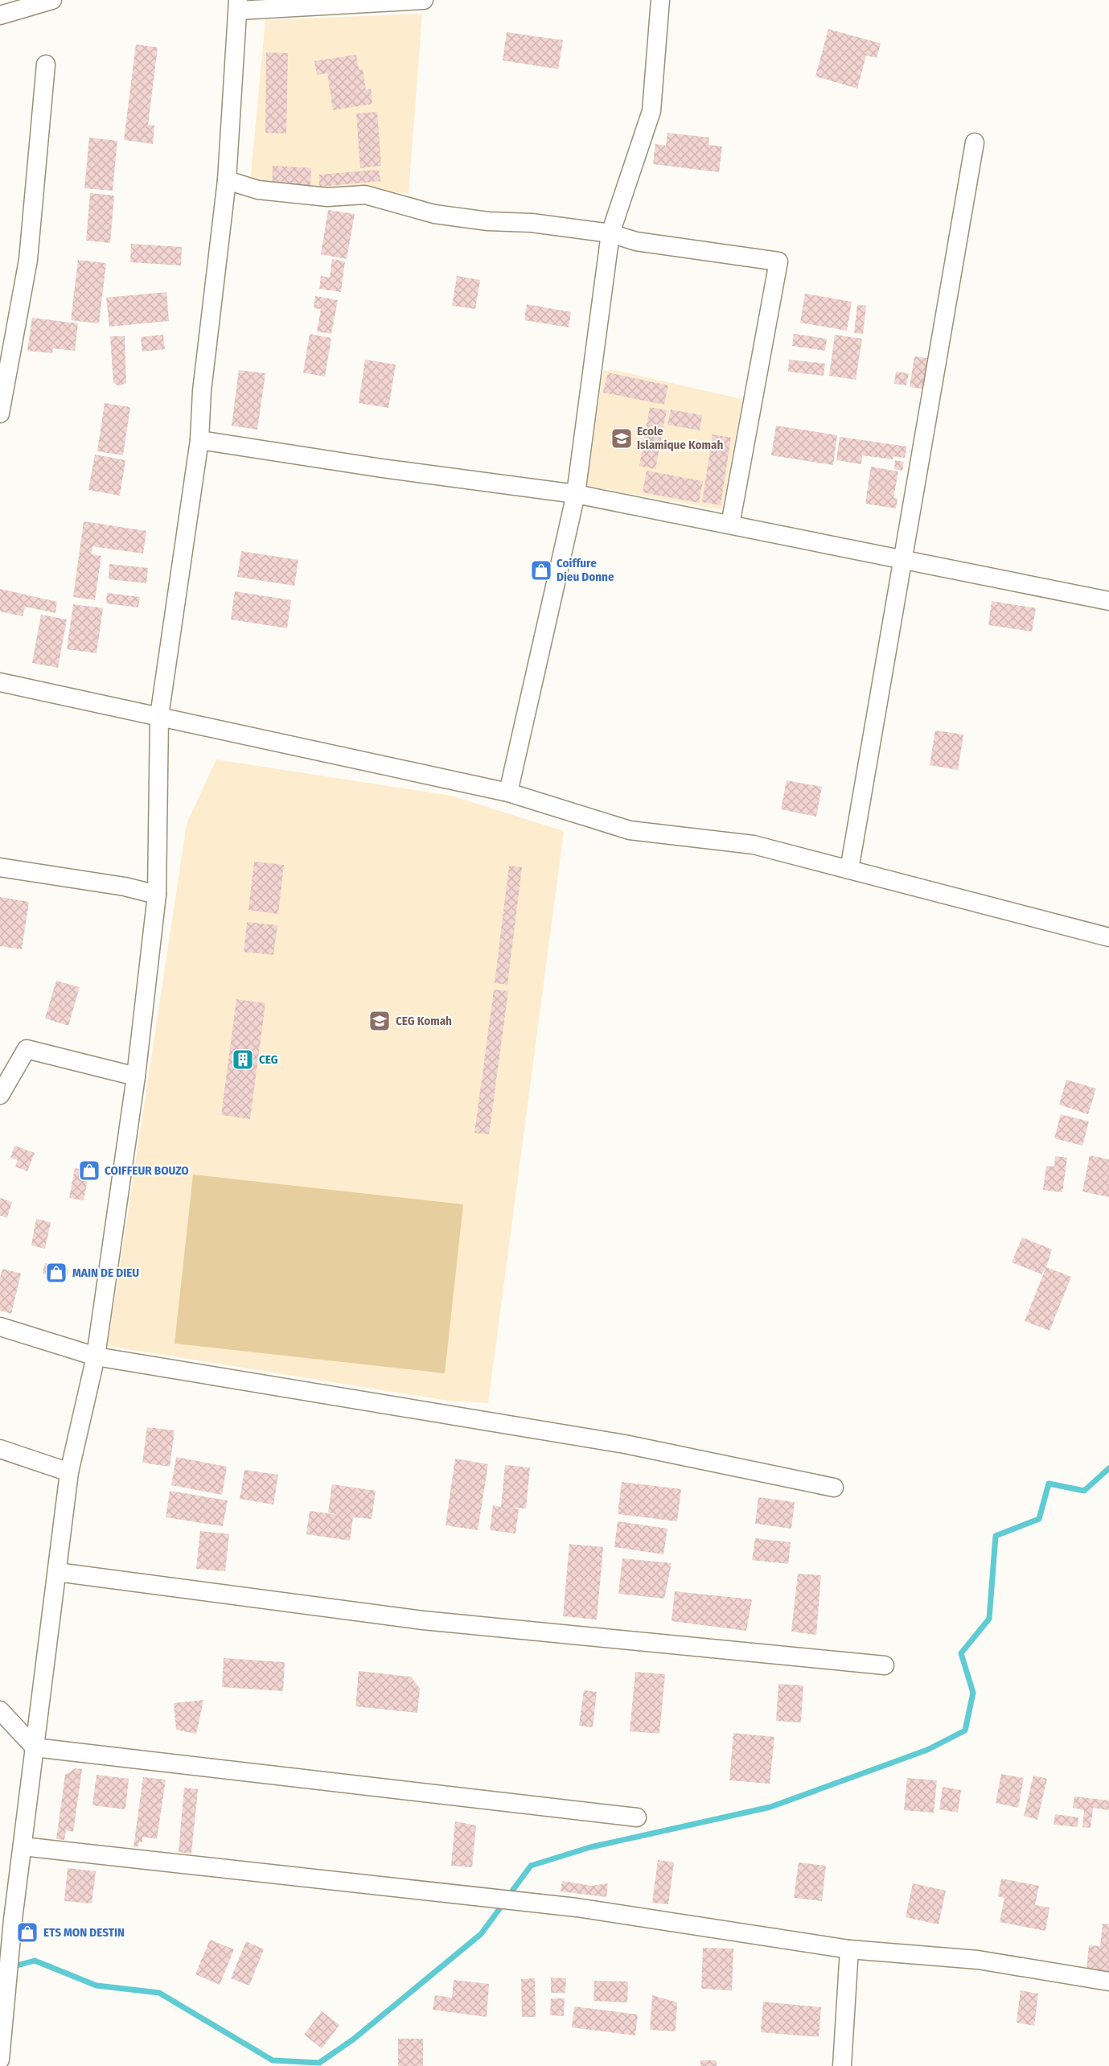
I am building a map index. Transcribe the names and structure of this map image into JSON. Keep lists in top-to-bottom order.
{
  "places": {
    "school or university": ["Ecole Islamique Komah", "CEG Komah"],
    "shop": [
      "Coiffure Dieu Donne",
      "COIFFEUR BOUZO",
      "MAIN DE DIEU",
      "ETS MON DESTIN"
    ],
    "building": ["CEG"]
  }
}
